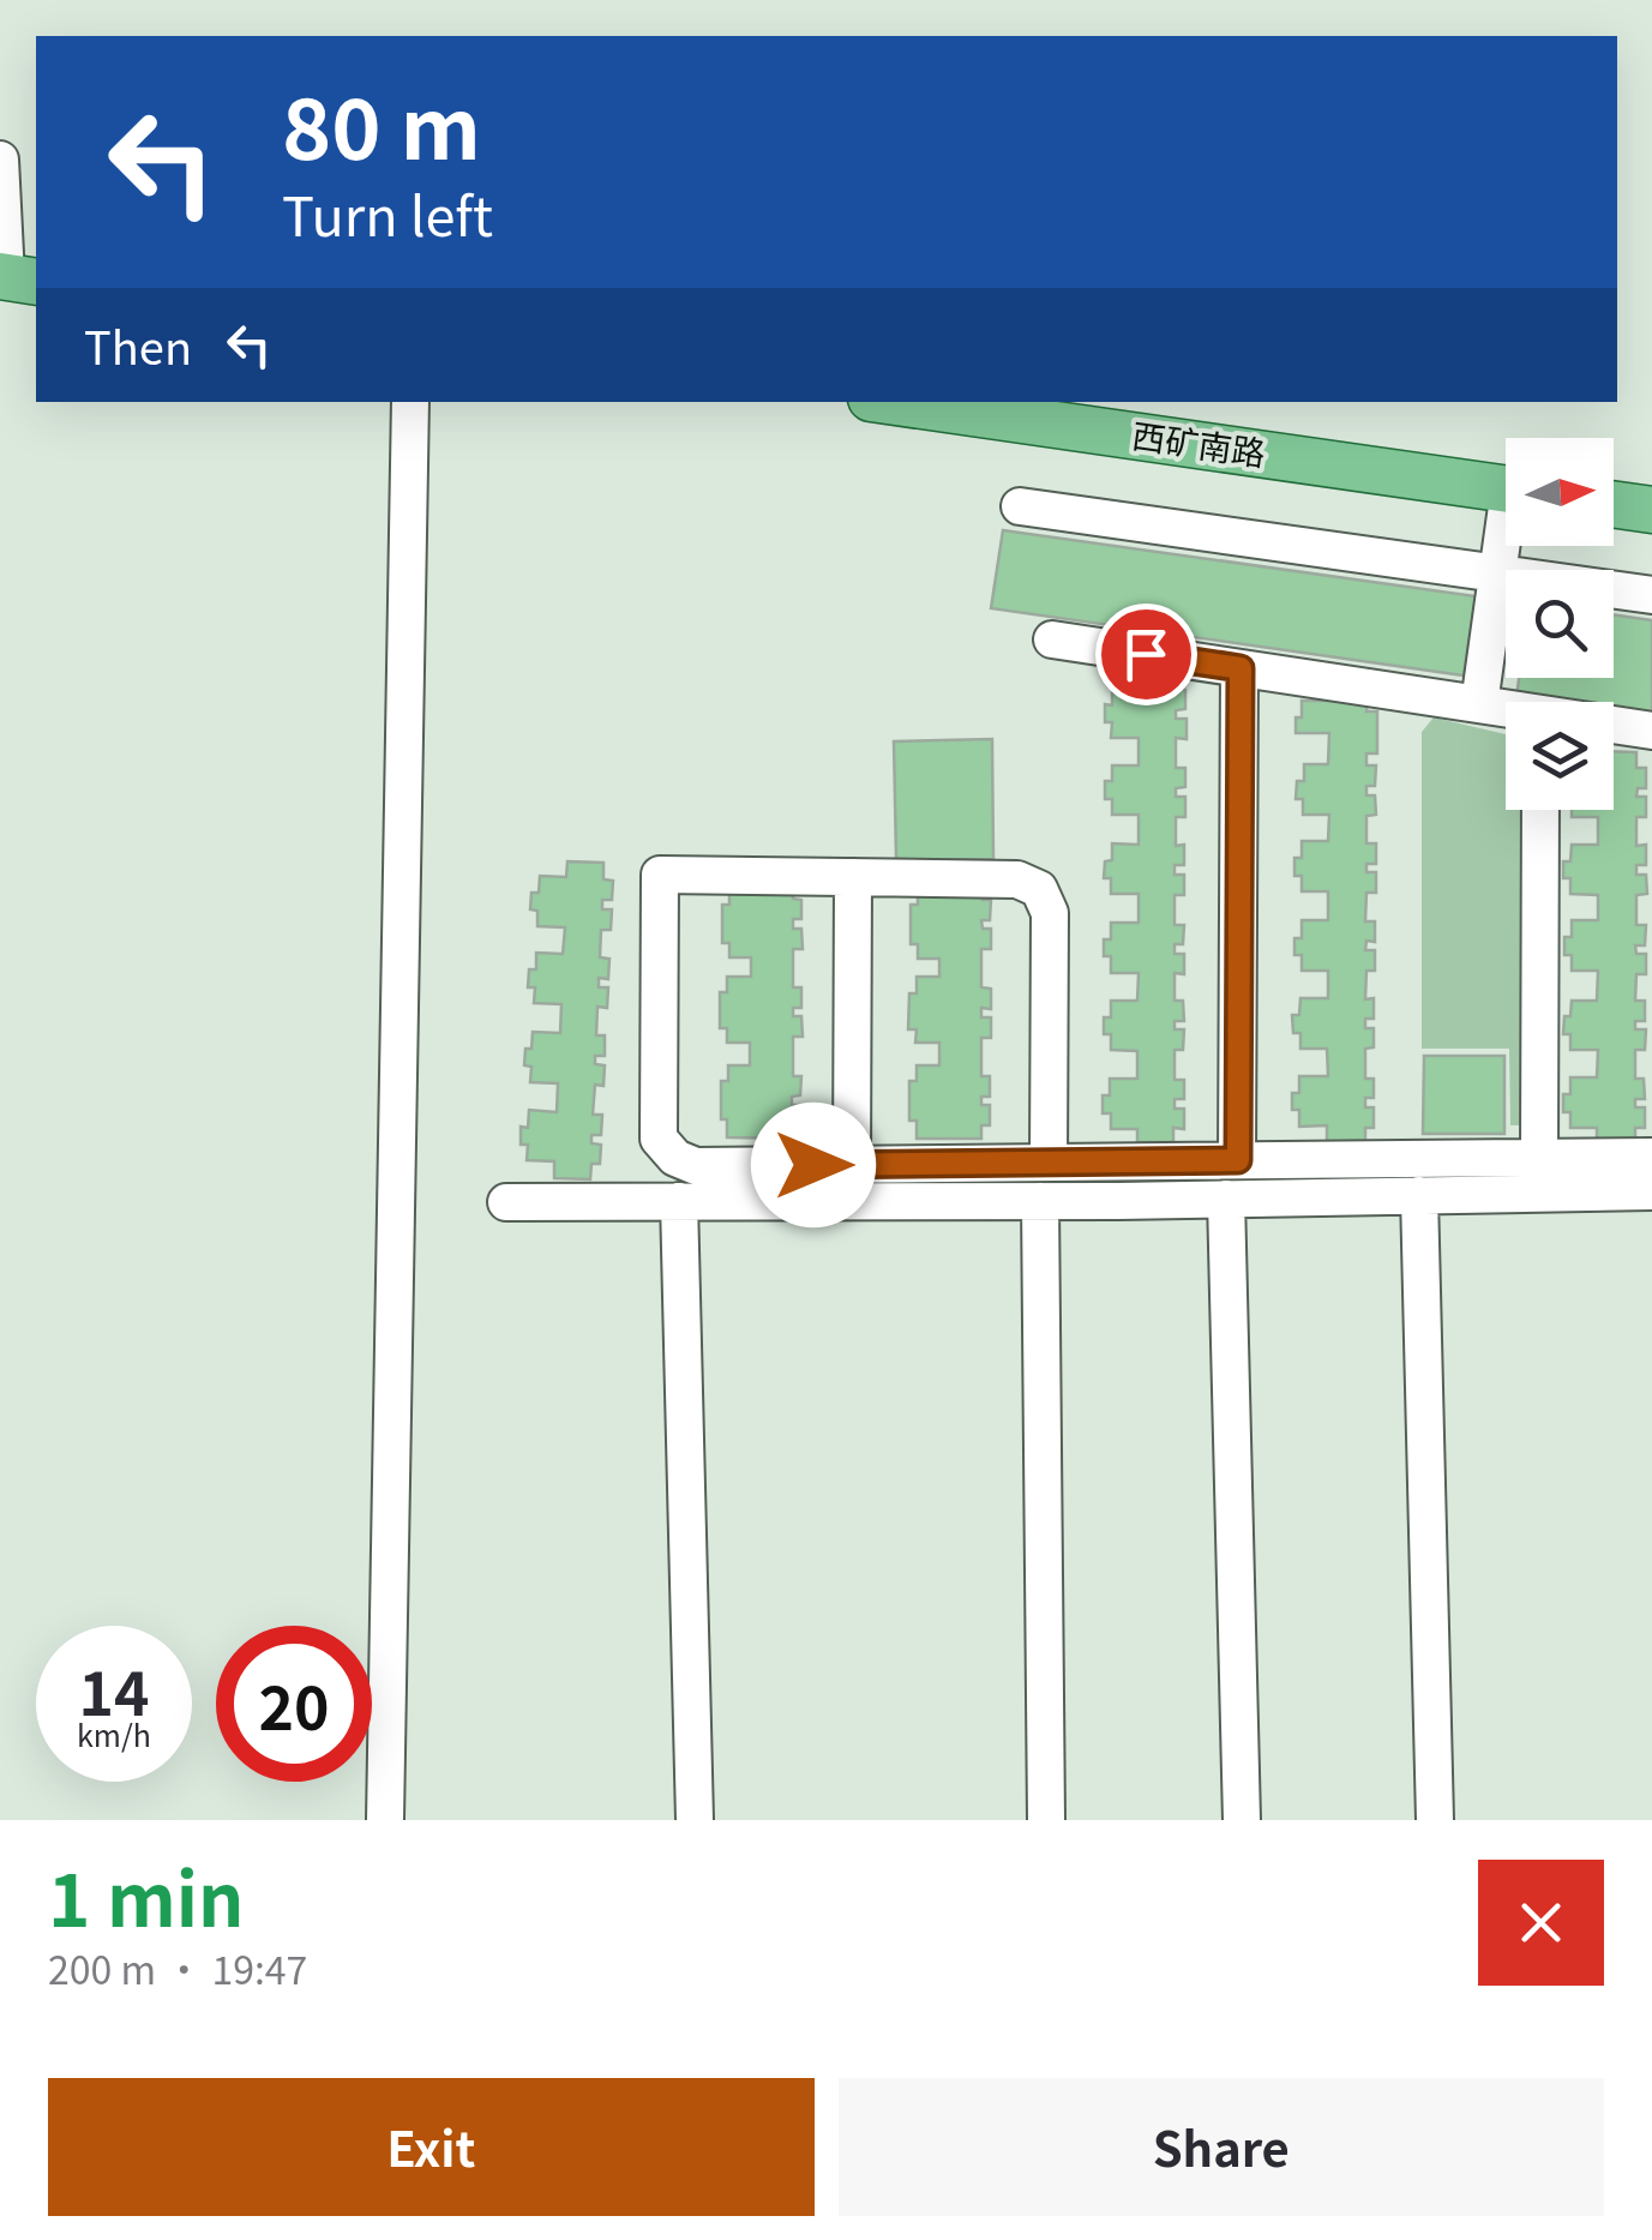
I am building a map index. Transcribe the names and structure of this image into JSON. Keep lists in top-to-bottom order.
{
  "streets": {
    "main road": ["西矿南路"]
  },
  "north": "right",
  "page": {
    "turn": ["80 m", "Turn left"],
    "then": "Then",
    "speed": "14 km/h",
    "limit": "20",
    "heading": ["1 min", "200 m · 19:47"],
    "buttons": ["Exit", "Share"]
  }
}
